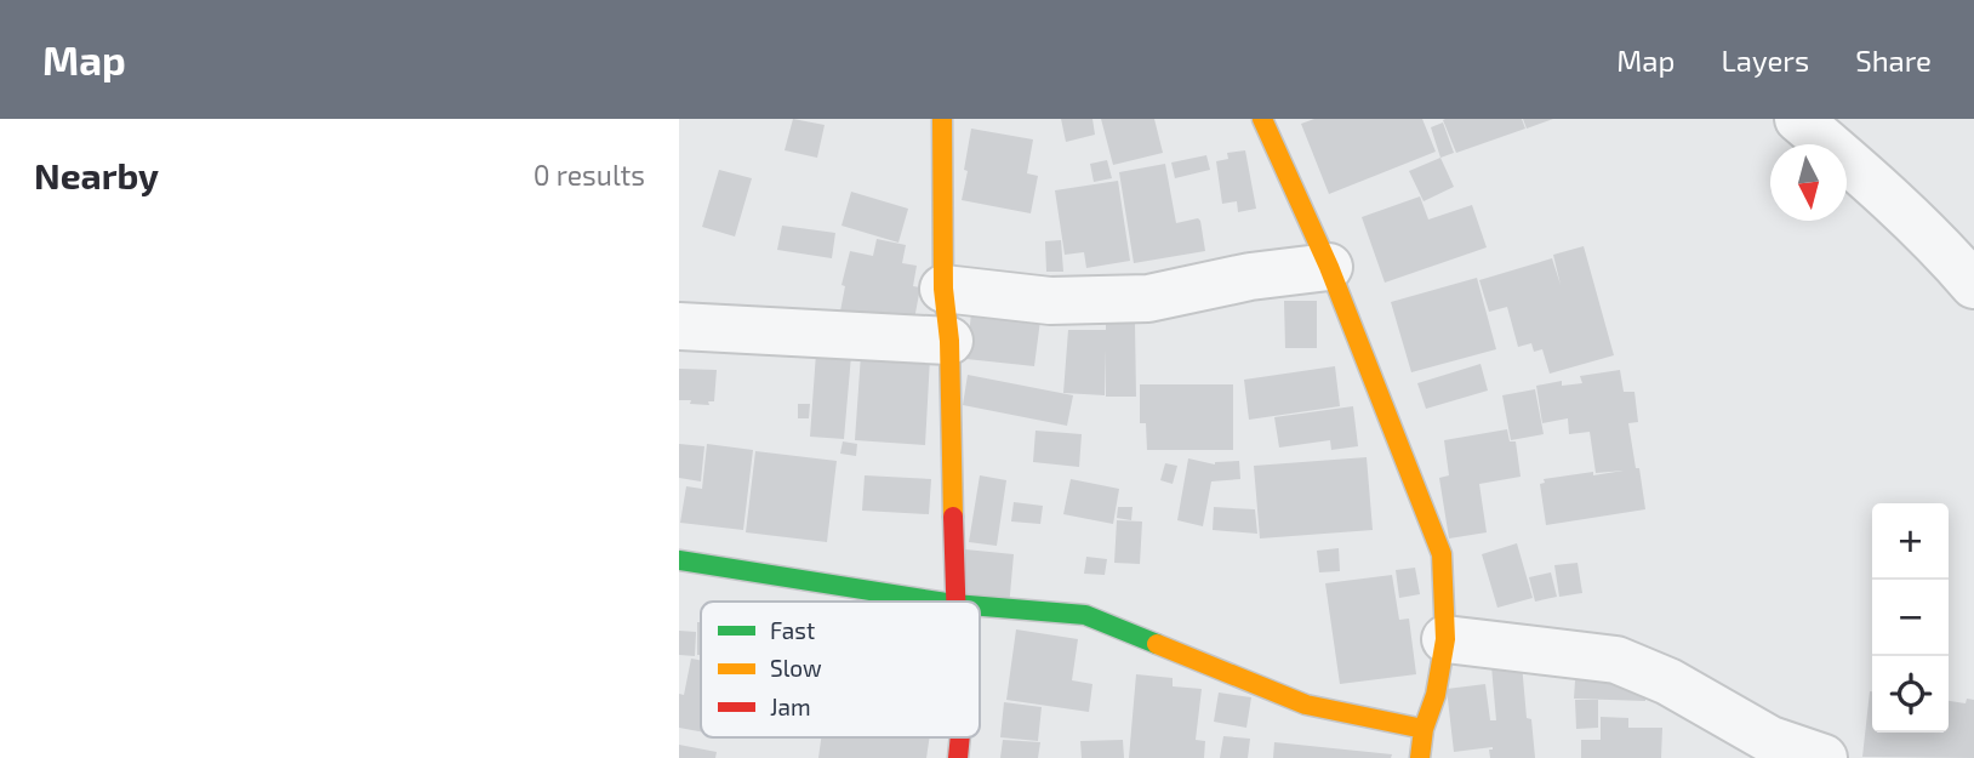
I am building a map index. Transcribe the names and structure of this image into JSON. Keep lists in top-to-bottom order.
{
  "legend": ["Fast", "Slow", "Jam"],
  "north": "bottom",
  "page": {
    "header": "Map",
    "nav": ["Map", "Layers", "Share"],
    "heading": ["Nearby", "0 results"],
    "map_buttons": ["+", "−"]
  }
}
